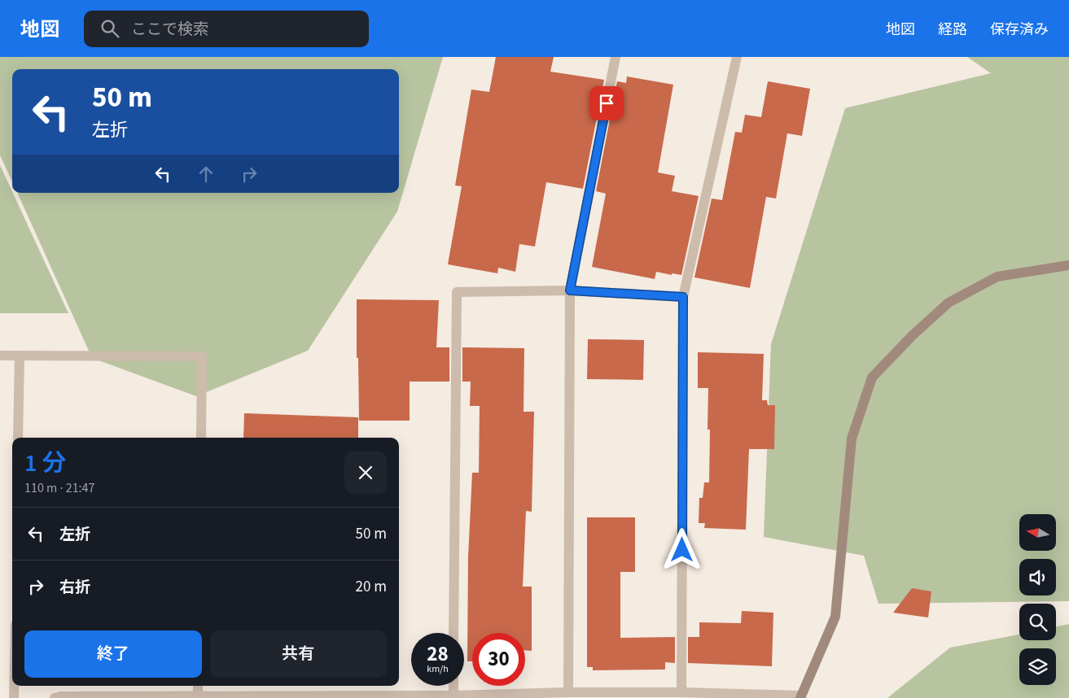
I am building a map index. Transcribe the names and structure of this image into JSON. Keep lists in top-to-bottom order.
{
  "north": "left",
  "page": {
    "header": "地図",
    "search": "ここで検索",
    "nav": ["地図", "経路", "保存済み"],
    "turn": ["50 m", "左折"],
    "heading": ["1 分", "110 m · 21:47"],
    "list": [
      {
        "name": "左折",
        "value": "50 m"
      },
      {
        "name": "右折",
        "value": "20 m"
      }
    ],
    "buttons": ["終了", "共有"],
    "speed": "28 km/h",
    "limit": "30"
  }
}
